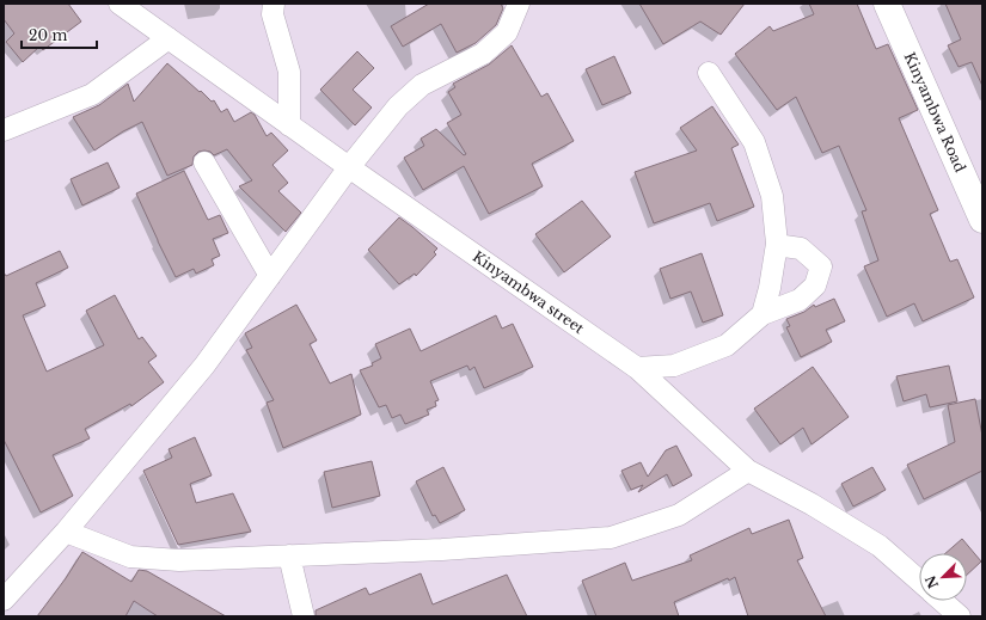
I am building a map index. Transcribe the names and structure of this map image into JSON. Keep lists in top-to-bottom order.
{
  "streets": {
    "street": ["Kinyambwa Road", "Kinyambwa street"]
  },
  "scale_bar": "20 m",
  "north": "bottom left"
}
